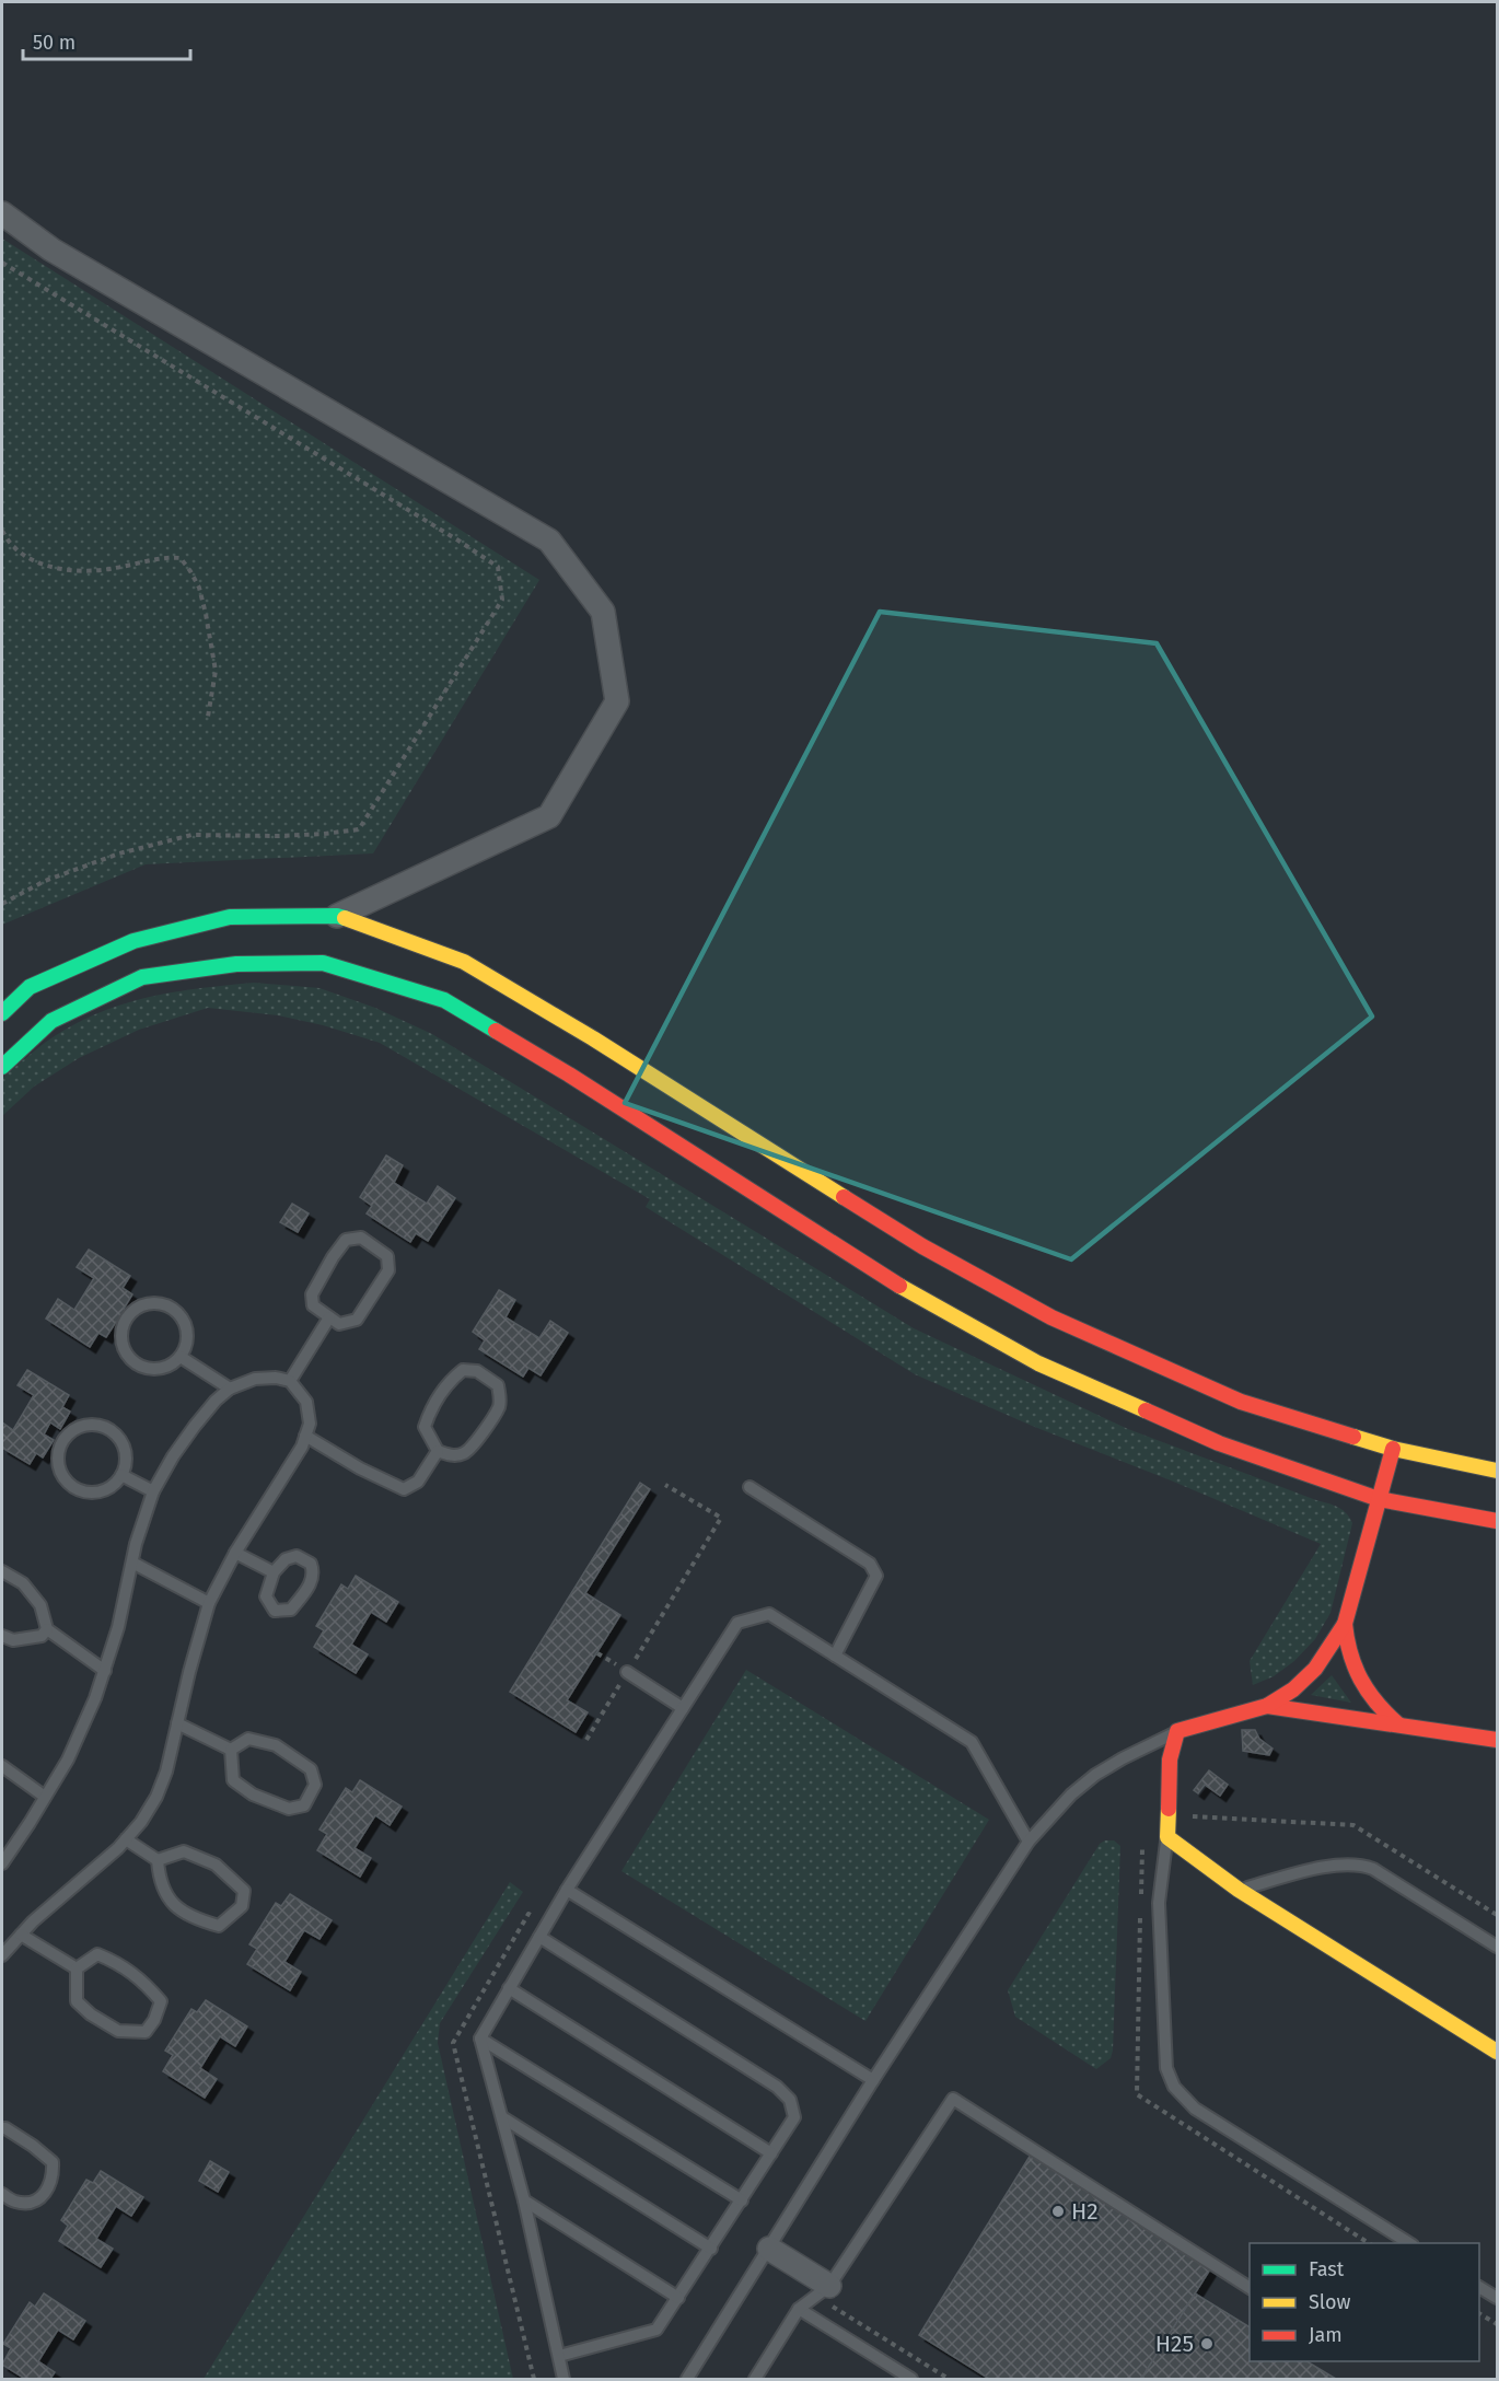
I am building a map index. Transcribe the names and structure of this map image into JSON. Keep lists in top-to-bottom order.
{
  "places": ["H2", "H25"],
  "legend": ["Fast", "Slow", "Jam"],
  "scale_bar": "50 m"
}
